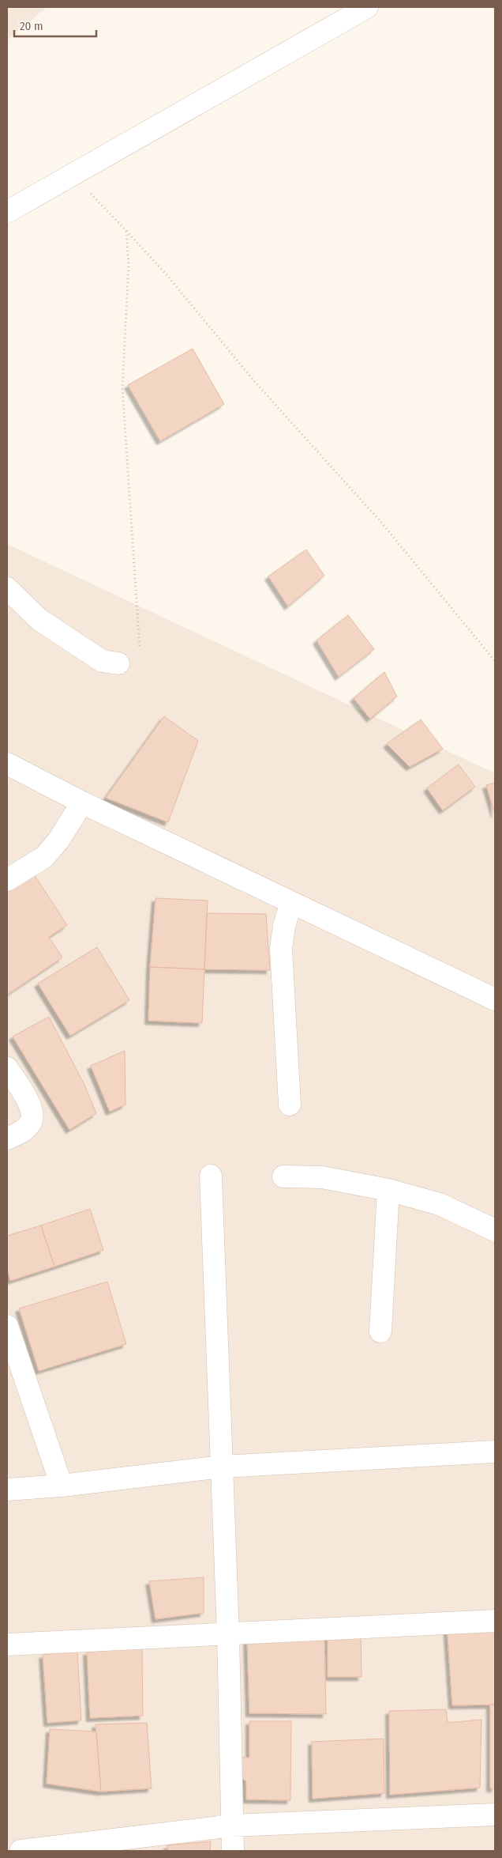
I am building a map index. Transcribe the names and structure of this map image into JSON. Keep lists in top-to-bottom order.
{
  "scale_bar": "20 m"
}
